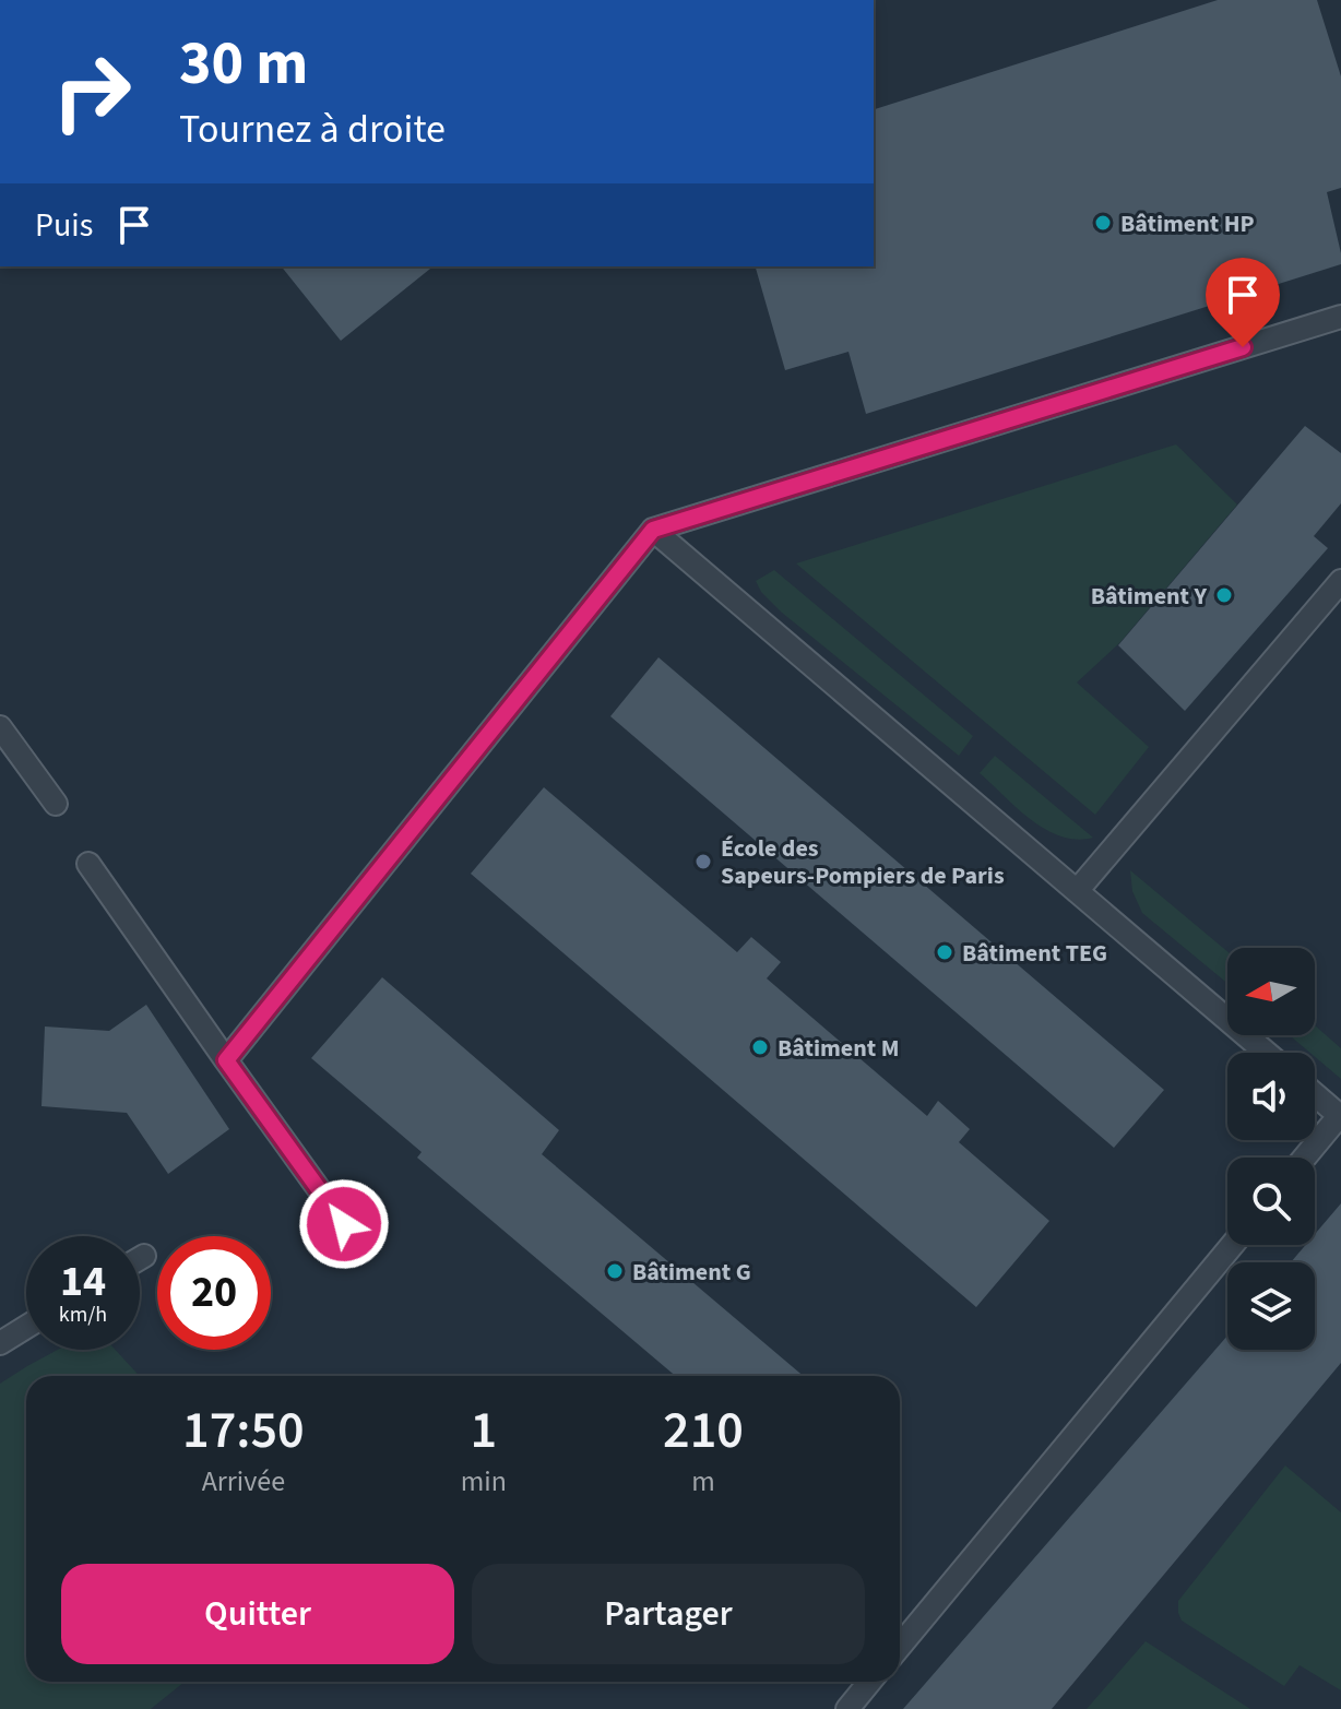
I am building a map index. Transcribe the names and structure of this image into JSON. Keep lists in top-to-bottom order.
{
  "places": [
    "Bâtiment HP",
    "Bâtiment Y",
    "École des Sapeurs-Pompiers de Paris",
    "Bâtiment TEG",
    "Bâtiment M",
    "Bâtiment G"
  ],
  "north": "left",
  "page": {
    "turn": ["30 m", "Tournez à droite"],
    "then": "Puis",
    "speed": "14 km/h",
    "limit": "20",
    "eta": [
      "17:50",
      "Arrivée",
      "1",
      "min",
      "210",
      "m"
    ],
    "buttons": ["Quitter", "Partager"]
  }
}
